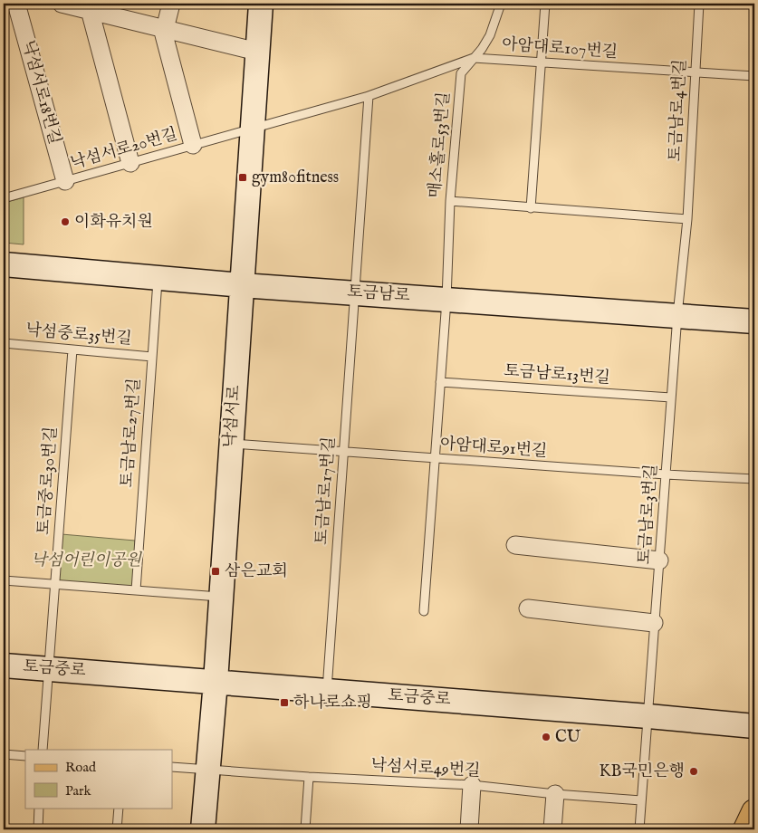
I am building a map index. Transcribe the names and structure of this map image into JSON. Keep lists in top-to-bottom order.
{
  "streets": {
    "street": [
      "낙섬서로18번길",
      "토금남로",
      "낙섬서로",
      "토금중로"
    ],
    "lane": [
      "아암대로107번길",
      "토금남로4번길",
      "매소홀로53번길",
      "낙섬서로20번길",
      "낙섬중로35번길",
      "토금남로13번길",
      "토금남로27번길",
      "아암대로91번길",
      "토금중로30번길",
      "토금남로17번길",
      "토금남로3번길",
      "낙섬서로49번길"
    ]
  },
  "crossings": [
    ["아암대로107번길", "토금남로4번길"],
    ["아암대로107번길", "매소홀로53번길"],
    ["아암대로107번길", "낙섬서로20번길"],
    ["아암대로107번길", "낙섬서로"],
    ["낙섬서로18번길", "낙섬서로20번길"],
    ["토금남로4번길", "토금남로"],
    ["토금남로4번길", "토금남로3번길"],
    ["매소홀로53번길", "토금남로"],
    ["낙섬서로20번길", "낙섬서로"],
    ["토금남로", "낙섬서로"],
    ["토금남로", "토금남로27번길"],
    ["토금남로", "토금남로17번길"],
    ["토금남로", "토금남로3번길"],
    ["낙섬중로35번길", "토금남로27번길"],
    ["낙섬중로35번길", "토금중로30번길"],
    ["토금남로13번길", "토금남로3번길"],
    ["낙섬서로", "아암대로91번길"],
    ["낙섬서로", "토금중로"],
    ["낙섬서로", "낙섬서로49번길"],
    ["아암대로91번길", "토금남로17번길"],
    ["아암대로91번길", "토금남로3번길"],
    ["토금중로30번길", "토금중로"],
    ["토금남로17번길", "토금중로"],
    ["토금남로3번길", "토금중로"],
    ["토금남로3번길", "낙섬서로49번길"]
  ],
  "parks": ["낙섬어린이공원"],
  "places": {
    "transit": ["gym80fitness", "삼은교회", "하나로쇼핑"],
    "other": ["이화유치원", "CU", "KB국민은행"]
  },
  "legend": ["Road", "Park"]
}
